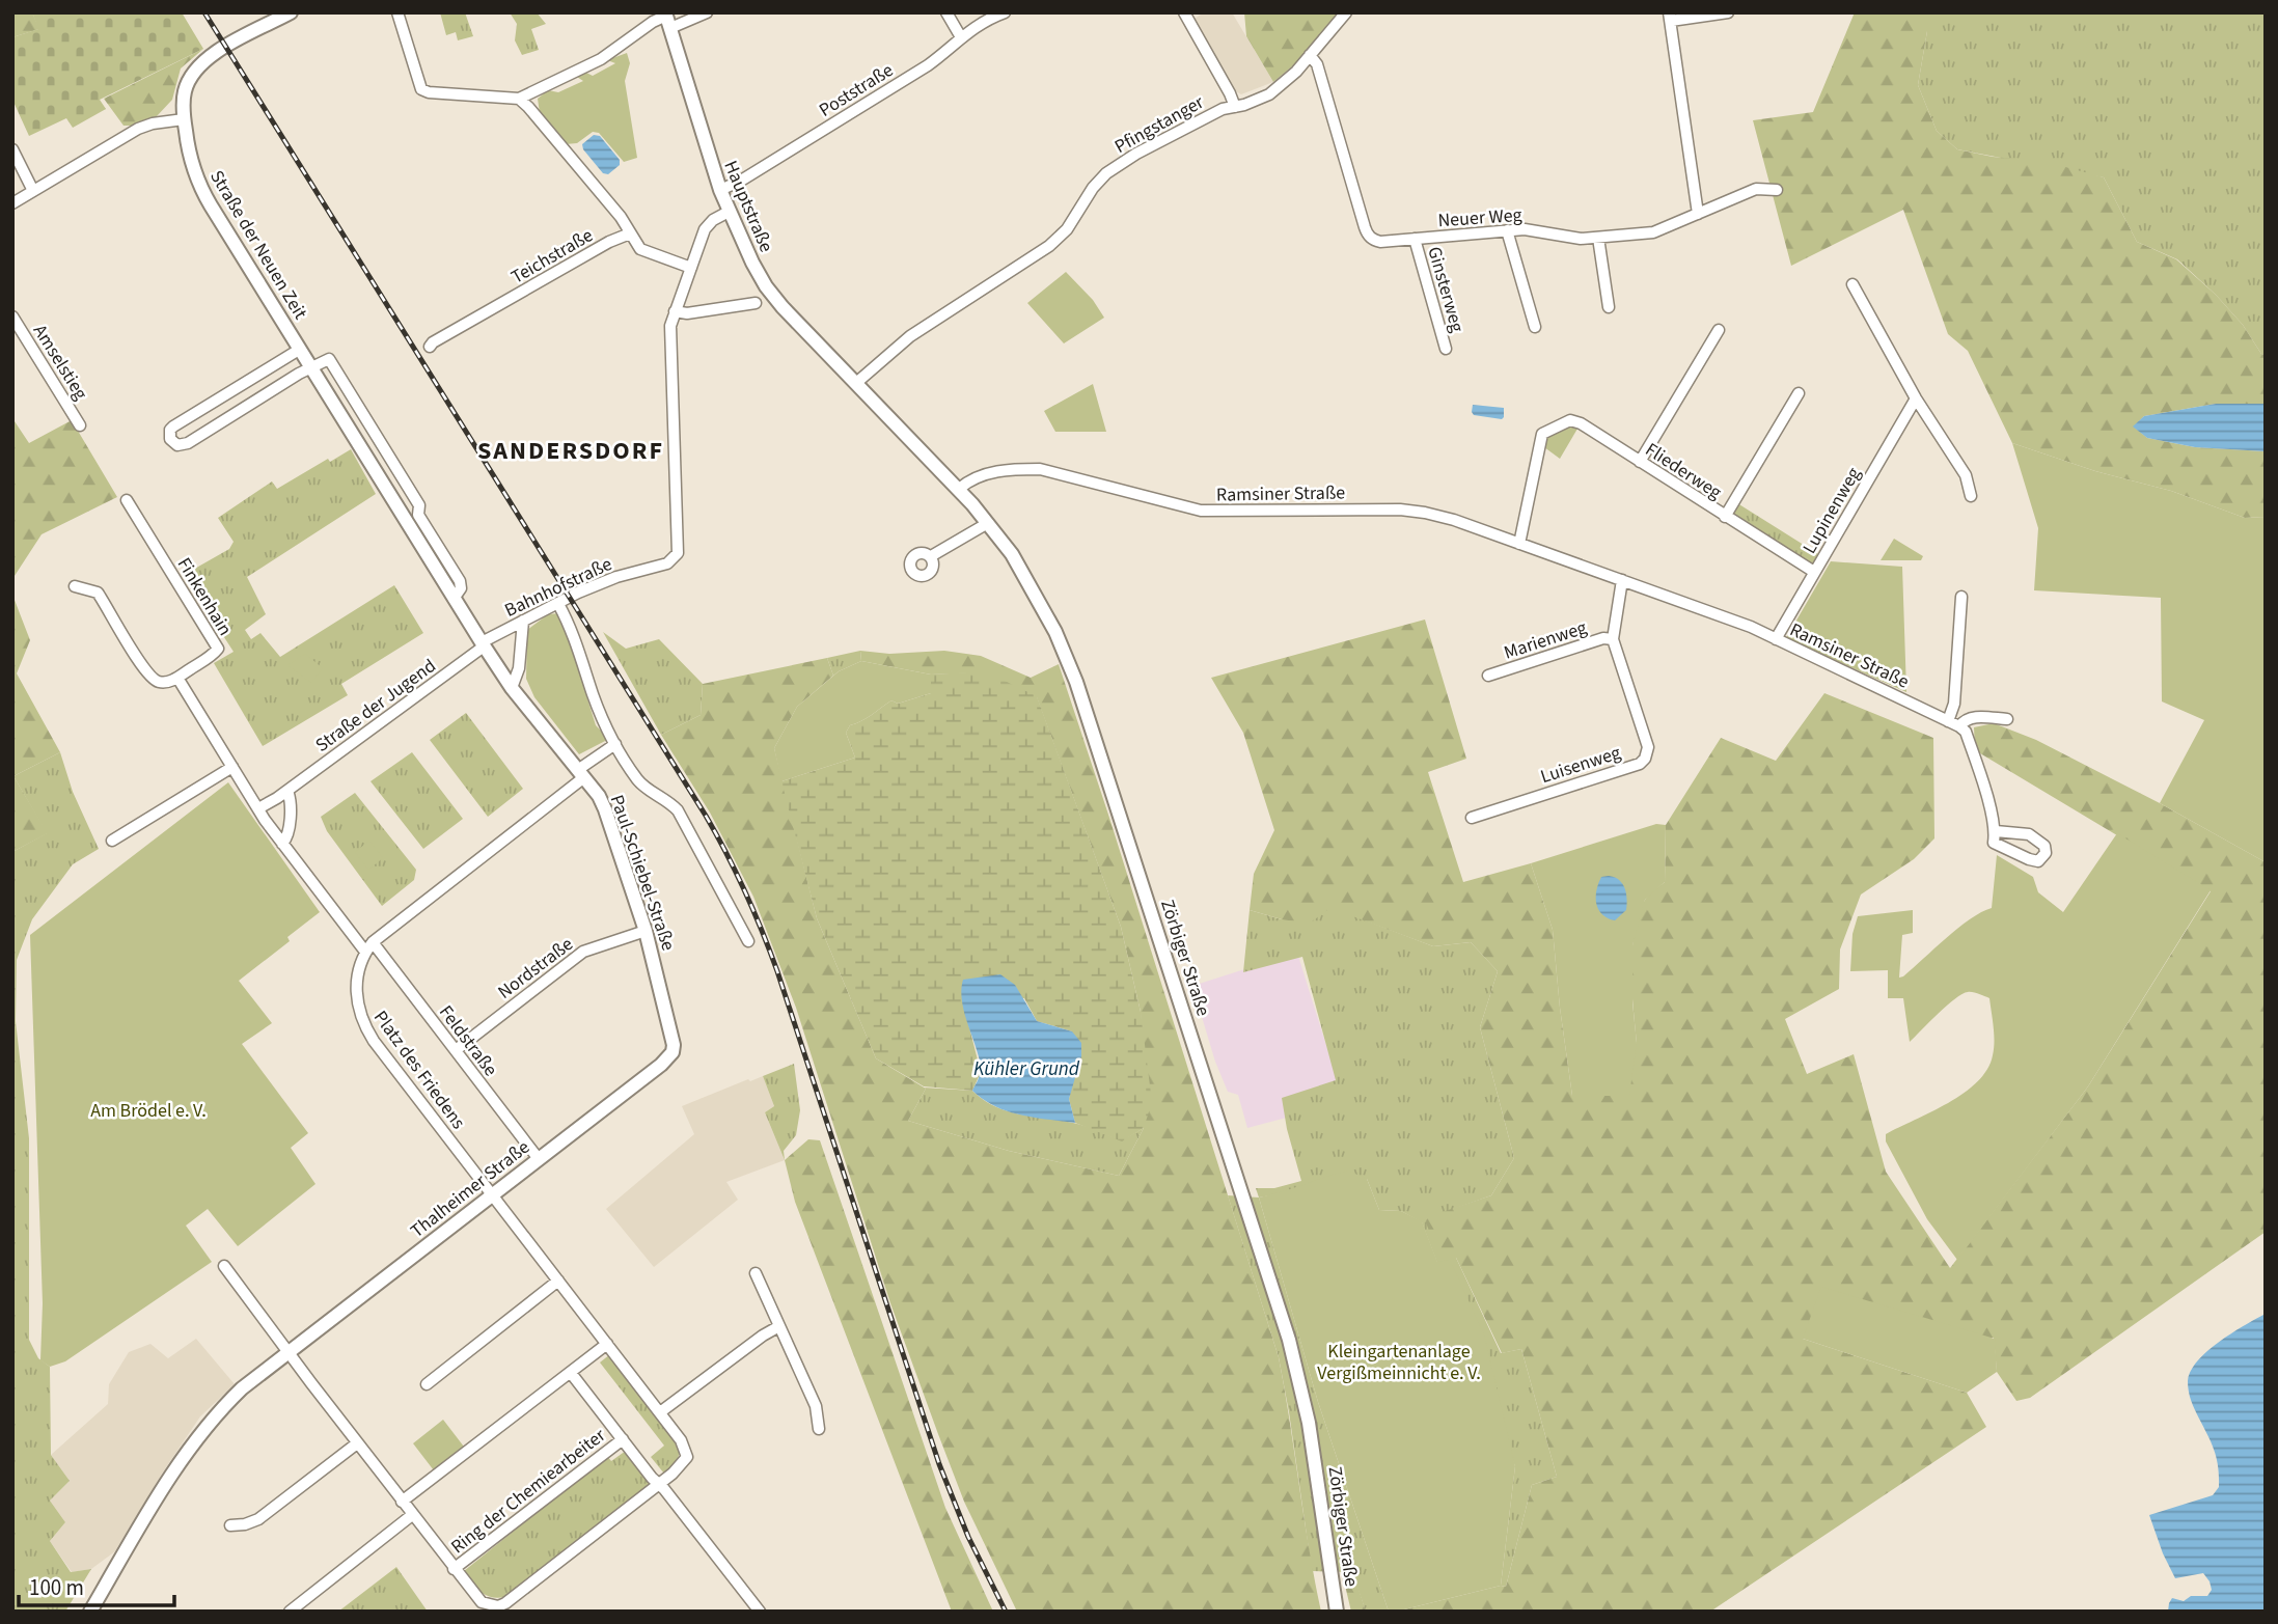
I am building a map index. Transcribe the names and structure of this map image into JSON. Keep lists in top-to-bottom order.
{
  "streets": {
    "street": [
      "Poststraße",
      "Pfingstanger",
      "Hauptstraße",
      "Neuer Weg",
      "Straße der Neuen Zeit",
      "Teichstraße",
      "Ginsterweg",
      "Amselstieg",
      "Fliederweg",
      "Ramsiner Straße",
      "Lupinenweg",
      "Bahnhofstraße",
      "Finkenhain",
      "Marienweg",
      "Straße der Jugend",
      "Luisenweg",
      "Paul-Schiebel-Straße",
      "Zörbiger Straße",
      "Nordstraße",
      "Feldstraße",
      "Platz des Friedens",
      "Thalheimer Straße",
      "Ring der Chemiearbeiter"
    ]
  },
  "crossings": [
    ["Poststraße", "Hauptstraße"],
    ["Pfingstanger", "Hauptstraße"],
    ["Pfingstanger", "Neuer Weg"],
    ["Pfingstanger", "Zörbiger Straße"],
    ["Hauptstraße", "Bahnhofstraße"],
    ["Hauptstraße", "Zörbiger Straße"],
    ["Neuer Weg", "Ginsterweg"],
    ["Straße der Neuen Zeit", "Bahnhofstraße"],
    ["Straße der Neuen Zeit", "Straße der Jugend"],
    ["Straße der Neuen Zeit", "Paul-Schiebel-Straße"],
    ["Fliederweg", "Ramsiner Straße"],
    ["Fliederweg", "Lupinenweg"],
    ["Ramsiner Straße", "Lupinenweg"],
    ["Ramsiner Straße", "Luisenweg"],
    ["Ramsiner Straße", "Zörbiger Straße"],
    ["Bahnhofstraße", "Straße der Jugend"],
    ["Bahnhofstraße", "Paul-Schiebel-Straße"],
    ["Marienweg", "Luisenweg"],
    ["Straße der Jugend", "Paul-Schiebel-Straße"],
    ["Paul-Schiebel-Straße", "Nordstraße"],
    ["Paul-Schiebel-Straße", "Thalheimer Straße"],
    ["Nordstraße", "Feldstraße"],
    ["Feldstraße", "Thalheimer Straße"],
    ["Platz des Friedens", "Thalheimer Straße"],
    ["Platz des Friedens", "Ring der Chemiearbeiter"],
    ["Thalheimer Straße", "Ring der Chemiearbeiter"]
  ],
  "districts": ["SANDERSDORF"],
  "water": ["Kühler Grund"],
  "parks": ["Am Brödel e. V.", "Kleingartenanlage Vergißmeinnicht e. V."],
  "scale_bar": "100 m"
}
